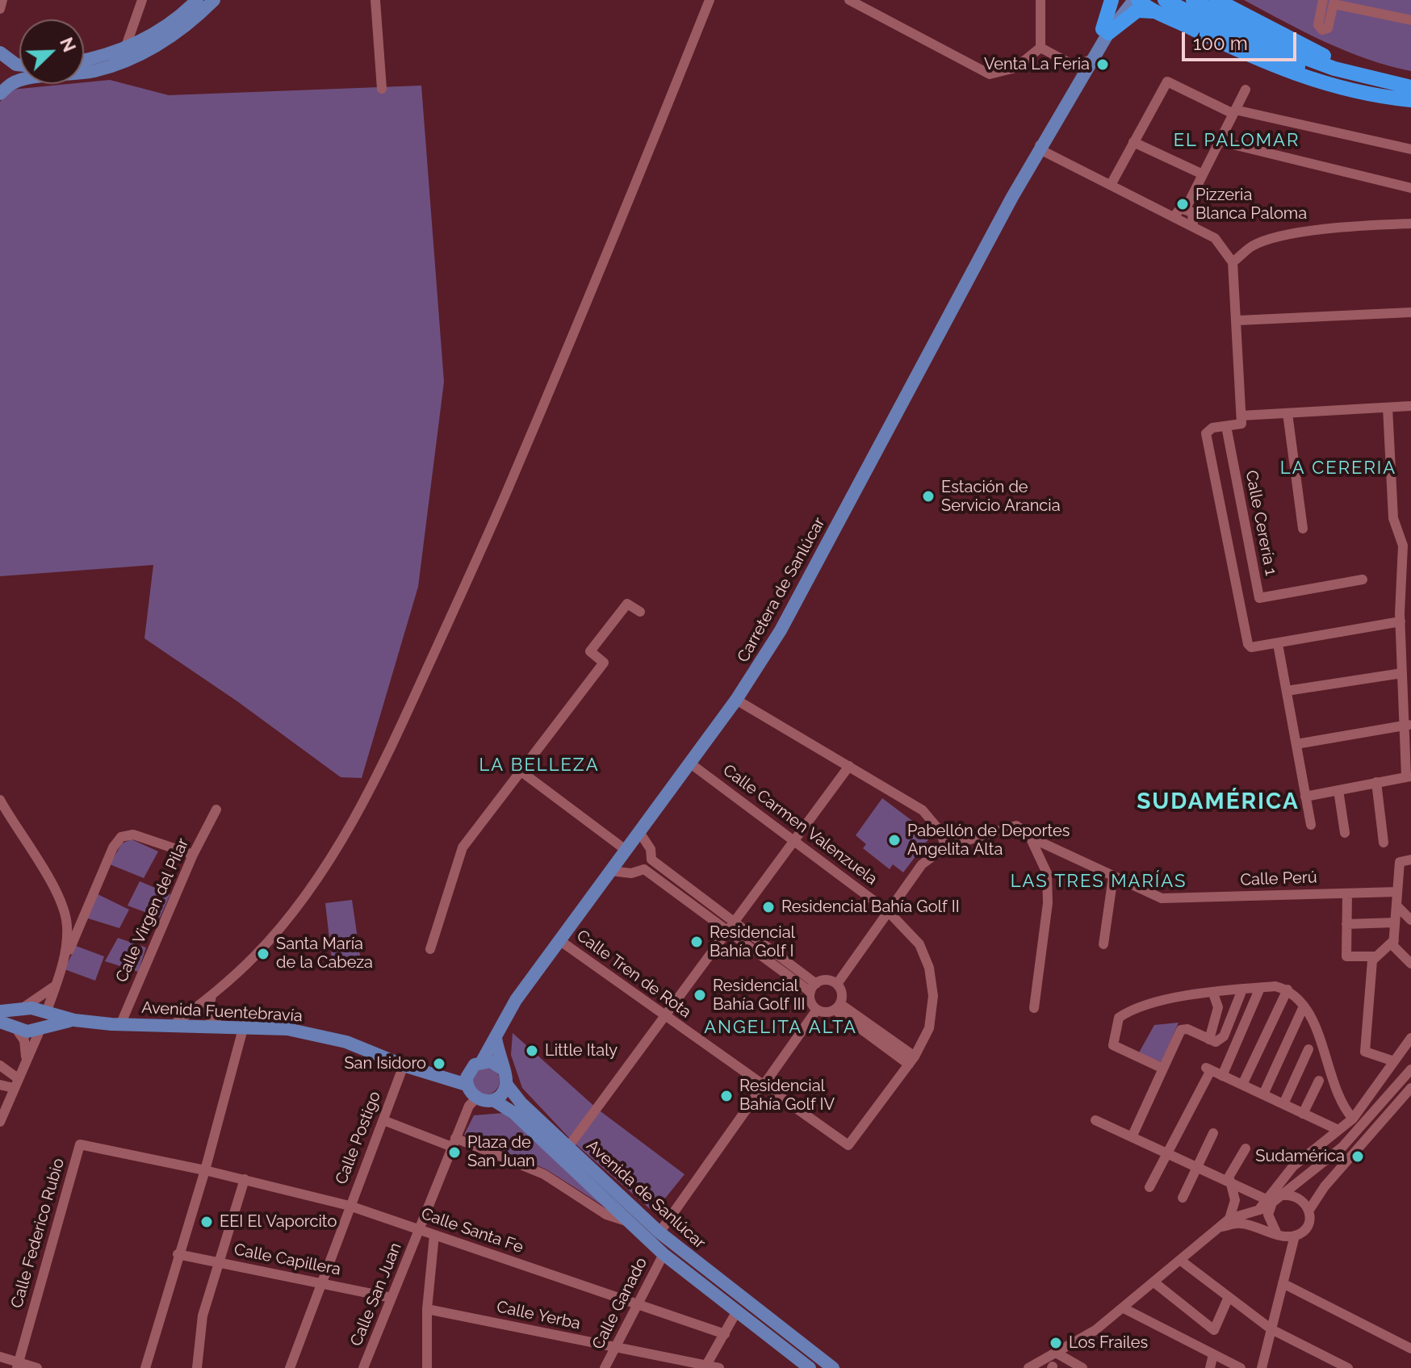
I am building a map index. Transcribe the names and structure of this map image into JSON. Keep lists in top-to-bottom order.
{
  "streets": {
    "main road": ["Carretera de Sanlúcar", "Avenida Fuentebravía", "Avenida de Sanlúcar"],
    "street": [
      "Calle Cerería 1",
      "Calle Carmen Valenzuela",
      "Calle Perú",
      "Calle Virgen del Pilar",
      "Calle Tren de Rota",
      "Calle Postigo",
      "Calle Santa Fe",
      "Calle Federico Rubio",
      "Calle Capillera",
      "Calle San Juan",
      "Calle Ganado",
      "Calle Yerba"
    ]
  },
  "crossings": [
    ["Carretera de Sanlúcar", "Calle Carmen Valenzuela"],
    ["Carretera de Sanlúcar", "Calle Tren de Rota"],
    ["Carretera de Sanlúcar", "Avenida Fuentebravía"],
    ["Carretera de Sanlúcar", "Avenida de Sanlúcar"],
    ["Carretera de Sanlúcar", "Calle San Juan"],
    ["Calle Carmen Valenzuela", "Calle Tren de Rota"],
    ["Calle Virgen del Pilar", "Avenida Fuentebravía"],
    ["Avenida Fuentebravía", "Calle Postigo"],
    ["Avenida Fuentebravía", "Avenida de Sanlúcar"],
    ["Avenida Fuentebravía", "Calle San Juan"],
    ["Calle Postigo", "Calle Santa Fe"],
    ["Calle Postigo", "Calle Capillera"],
    ["Avenida de Sanlúcar", "Calle San Juan"],
    ["Avenida de Sanlúcar", "Calle Ganado"],
    ["Calle Santa Fe", "Calle Federico Rubio"],
    ["Calle Santa Fe", "Calle San Juan"],
    ["Calle Santa Fe", "Calle Ganado"],
    ["Calle Capillera", "Calle San Juan"],
    ["Calle Ganado", "Calle Yerba"]
  ],
  "districts": [
    "EL PALOMAR",
    "LA CERERIA",
    "LA BELLEZA",
    "SUDAMÉRICA",
    "LAS TRES MARÍAS",
    "ANGELITA ALTA"
  ],
  "places": [
    "Venta La Feria",
    "Pizzeria Blanca Paloma",
    "Estación de Servicio Arancia",
    "Pabellón de Deportes Angelita Alta",
    "Residencial Bahía Golf II",
    "Residencial Bahía Golf I",
    "Santa María de la Cabeza",
    "Residencial Bahía Golf III",
    "Little Italy",
    "San Isidoro",
    "Residencial Bahía Golf IV",
    "Plaza de San Juan",
    "Sudamérica",
    "EEI El Vaporcito",
    "Los Frailes"
  ],
  "scale_bar": "100 m",
  "north": "top right"
}
